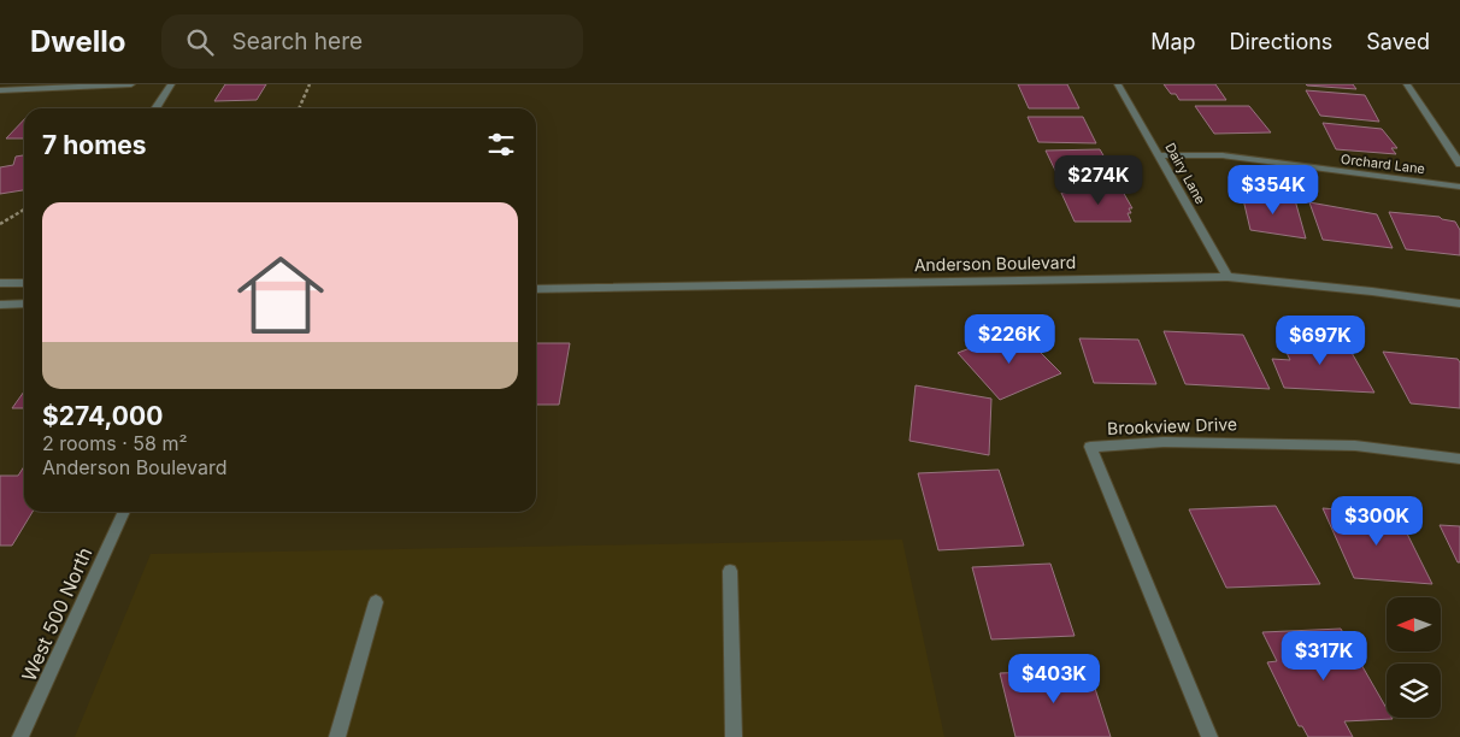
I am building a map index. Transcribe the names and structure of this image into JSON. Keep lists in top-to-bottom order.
{
  "streets": {
    "street": [
      "Orchard Lane",
      "Dairy Lane",
      "Anderson Boulevard",
      "Brookview Drive",
      "West 500 North"
    ]
  },
  "crossings": [
    ["Orchard Lane", "Dairy Lane"],
    ["Dairy Lane", "Anderson Boulevard"]
  ],
  "north": "left",
  "page": {
    "header": "Dwello",
    "search": "Search here",
    "nav": ["Map", "Directions", "Saved"],
    "heading": "7 homes",
    "price": [
      "$274K",
      "$354K",
      "$226K",
      "$697K",
      "$300K",
      "$317K",
      "$403K"
    ],
    "list": [
      {
        "name": "$274,000",
        "note": "2 rooms · 58 m² · Anderson Boulevard"
      }
    ]
  }
}
